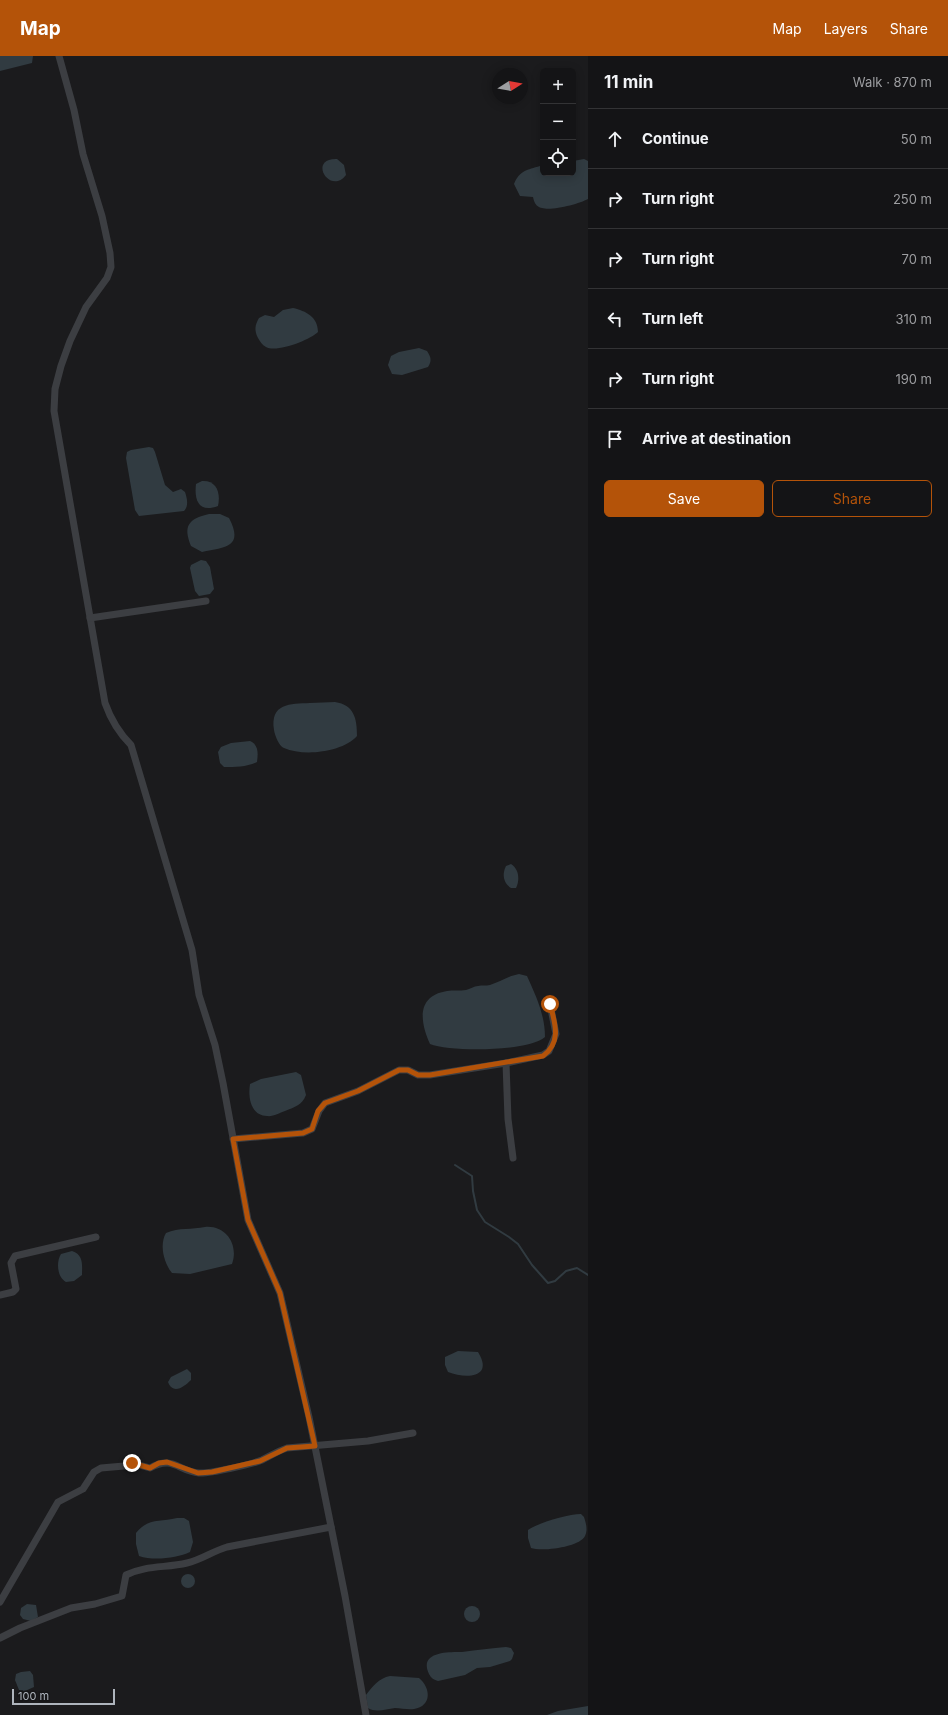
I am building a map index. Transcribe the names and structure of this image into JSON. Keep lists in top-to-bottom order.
{
  "scale_bar": "100 m",
  "north": "right",
  "page": {
    "header": "Map",
    "nav": ["Map", "Layers", "Share"],
    "heading": ["11 min", "Walk · 870 m"],
    "map_buttons": ["+", "−"],
    "list": [
      ["Continue", "50 m"],
      ["Turn right", "250 m"],
      ["Turn right", "70 m"],
      ["Turn left", "310 m"],
      ["Turn right", "190 m"],
      "Arrive at destination"
    ],
    "buttons": ["Save", "Share"],
    "scale": "100 m"
  }
}
